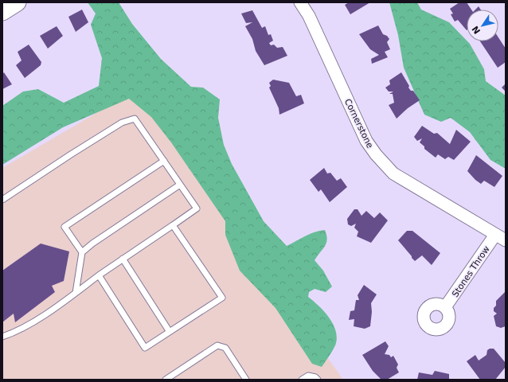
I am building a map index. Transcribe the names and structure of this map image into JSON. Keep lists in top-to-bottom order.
{
  "streets": {
    "street": ["Cornerstone", "Stones Throw"]
  },
  "crossings": [
    ["Cornerstone", "Stones Throw"]
  ],
  "north": "bottom left"
}
